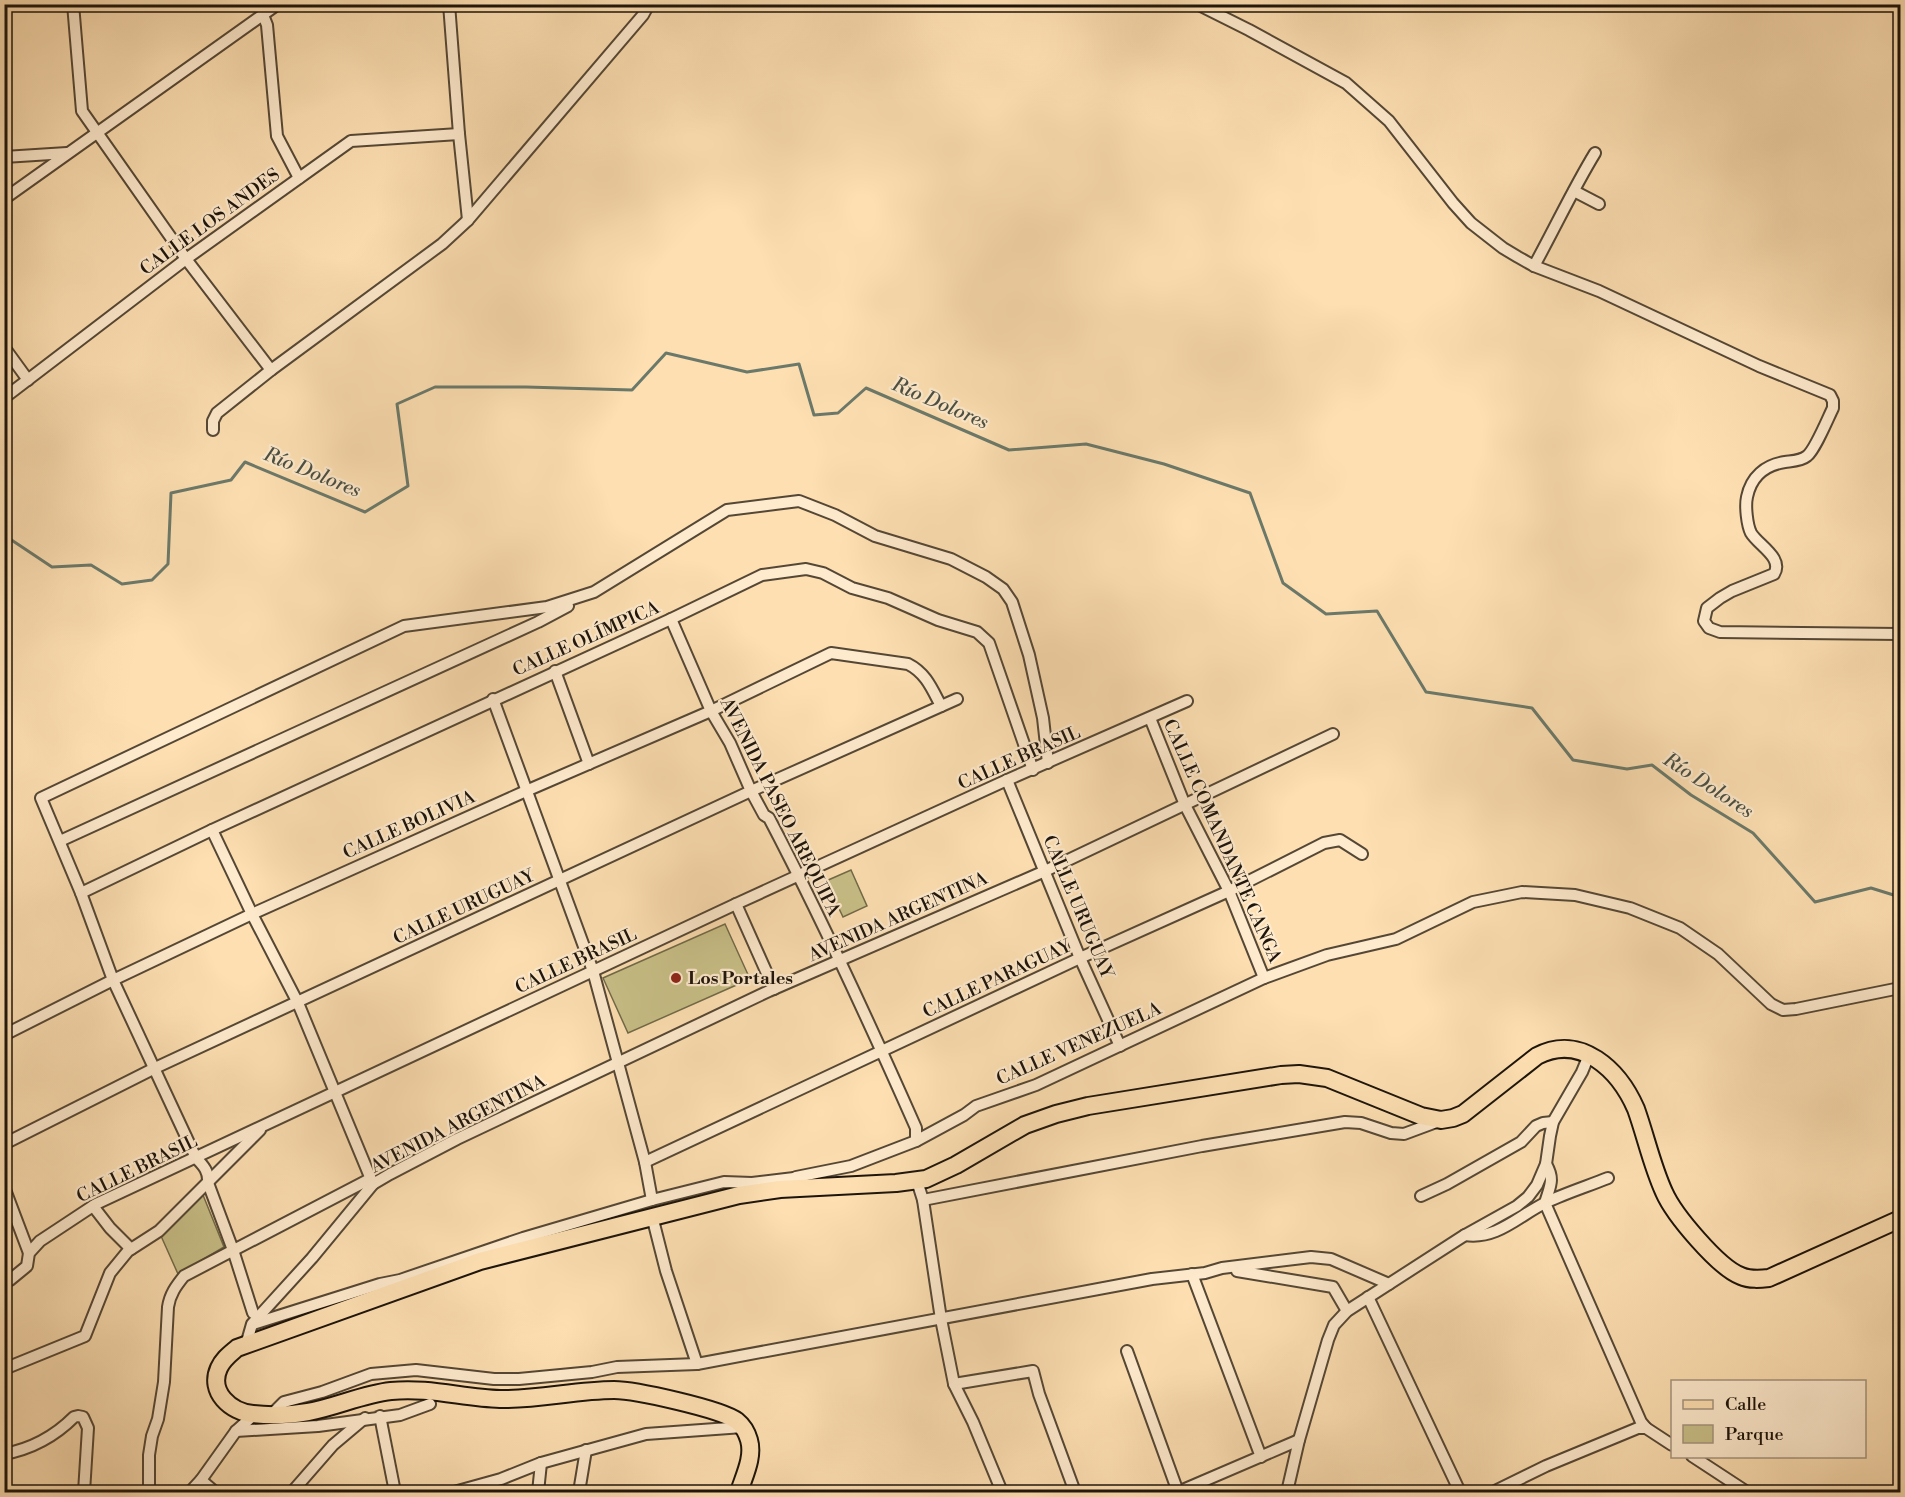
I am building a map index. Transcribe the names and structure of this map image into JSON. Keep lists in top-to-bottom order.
{
  "streets": {
    "street": [
      "CALLE LOS ANDES",
      "CALLE OLÍMPICA",
      "CALLE BRASIL",
      "AVENIDA PASEO AREQUIPA",
      "CALLE BOLIVIA",
      "CALLE COMANDANTE CANGA",
      "CALLE URUGUAY",
      "AVENIDA ARGENTINA",
      "CALLE PARAGUAY",
      "CALLE VENEZUELA"
    ]
  },
  "crossings": [
    ["CALLE OLÍMPICA", "CALLE BRASIL"],
    ["CALLE OLÍMPICA", "AVENIDA PASEO AREQUIPA"],
    ["CALLE BRASIL", "AVENIDA PASEO AREQUIPA"],
    ["CALLE BRASIL", "CALLE COMANDANTE CANGA"],
    ["CALLE BRASIL", "CALLE URUGUAY"],
    ["AVENIDA PASEO AREQUIPA", "CALLE BOLIVIA"],
    ["AVENIDA PASEO AREQUIPA", "CALLE URUGUAY"],
    ["AVENIDA PASEO AREQUIPA", "AVENIDA ARGENTINA"],
    ["AVENIDA PASEO AREQUIPA", "CALLE PARAGUAY"],
    ["AVENIDA PASEO AREQUIPA", "CALLE VENEZUELA"],
    ["CALLE BOLIVIA", "CALLE URUGUAY"],
    ["CALLE COMANDANTE CANGA", "AVENIDA ARGENTINA"],
    ["CALLE COMANDANTE CANGA", "CALLE PARAGUAY"],
    ["CALLE COMANDANTE CANGA", "CALLE VENEZUELA"],
    ["CALLE URUGUAY", "AVENIDA ARGENTINA"],
    ["CALLE URUGUAY", "CALLE PARAGUAY"],
    ["CALLE URUGUAY", "CALLE VENEZUELA"]
  ],
  "water": ["Río Dolores"],
  "places": ["Los Portales"],
  "legend": ["Calle", "Parque"]
}
